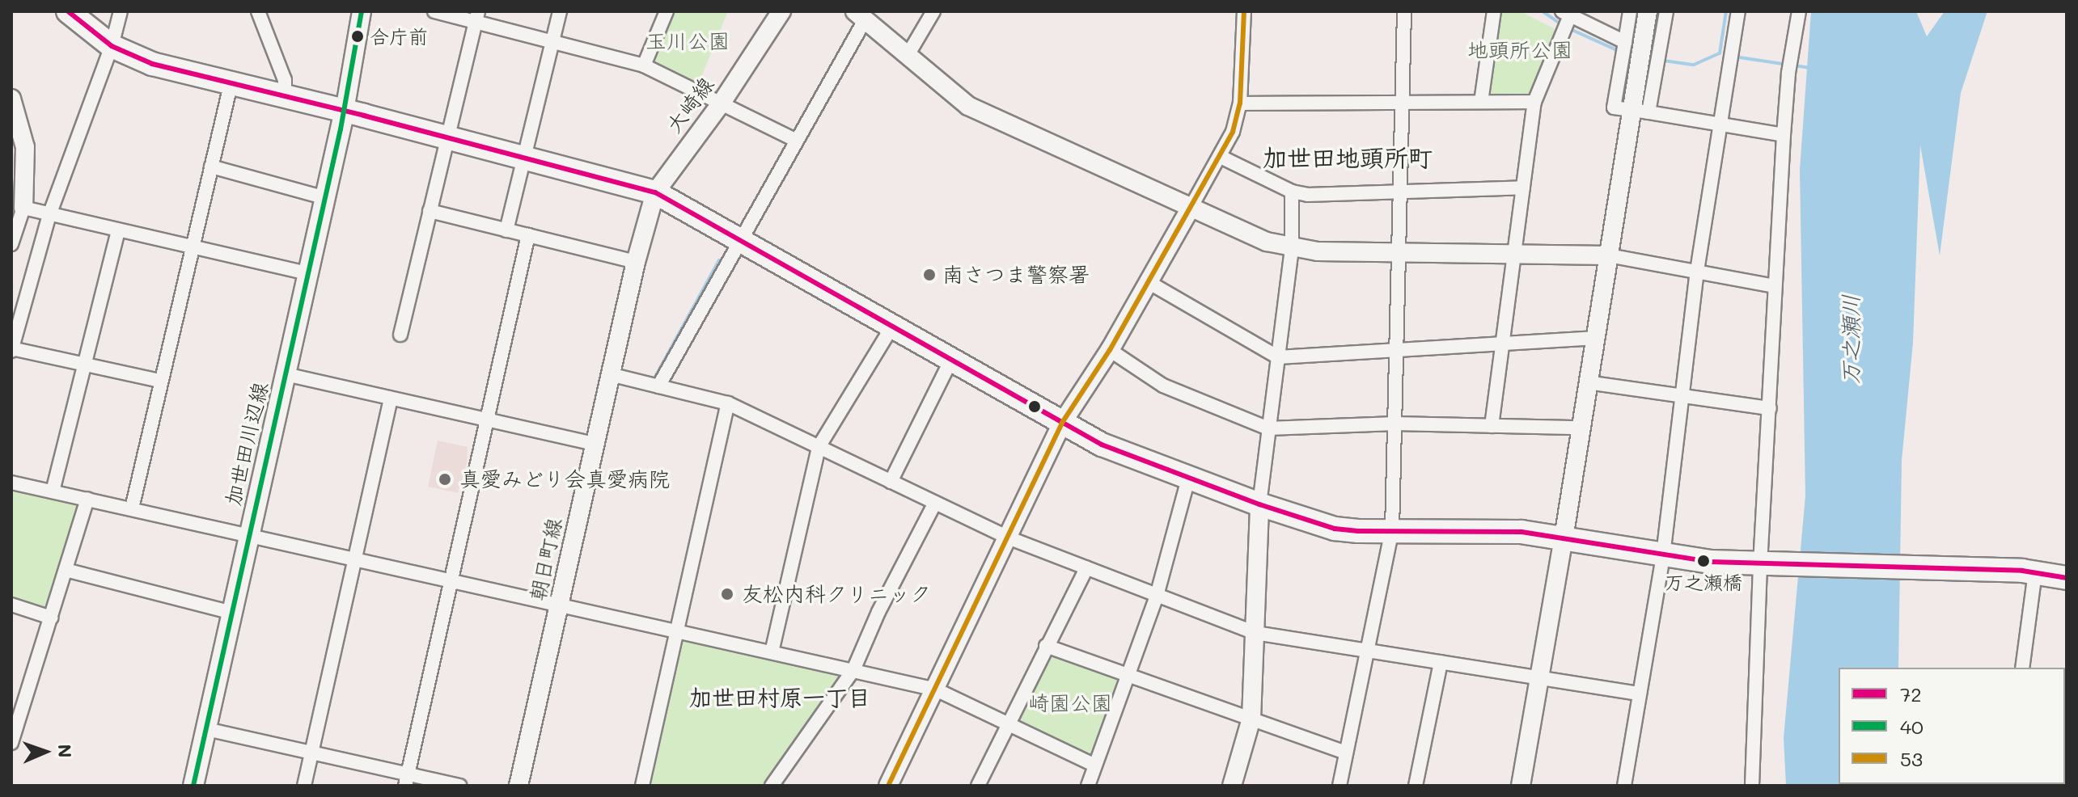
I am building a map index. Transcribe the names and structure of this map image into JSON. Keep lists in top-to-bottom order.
{
  "streets": {
    "main road": ["加世田川辺線"],
    "street": ["大崎線", "朝日町線"]
  },
  "crossings": [
    ["大崎線", "朝日町線"]
  ],
  "districts": ["加世田地頭所町", "加世田村原一丁目"],
  "water": ["万之瀬川"],
  "parks": ["玉川公園", "地頭所公園", "崎園公園"],
  "places": [
    "合庁前",
    "南さつま警察署",
    "真愛みどり会真愛病院",
    "万之瀬橋",
    "友松内科クリニック"
  ],
  "lines": ["transit line 72", "transit line 40", "transit line 53"],
  "legend": ["72", "40", "53"],
  "north": "right"
}
